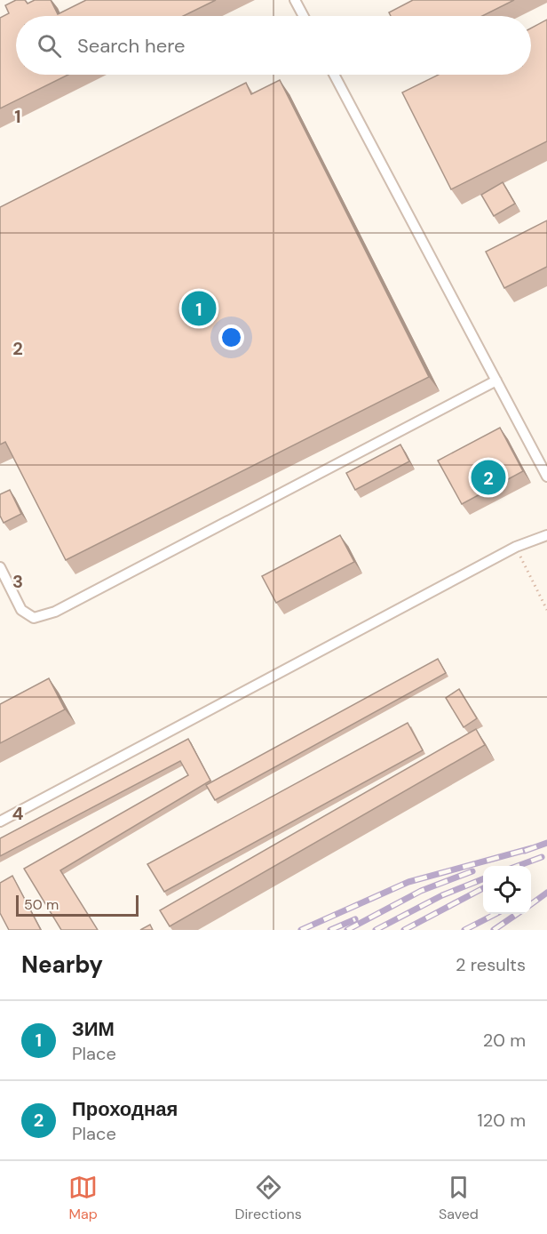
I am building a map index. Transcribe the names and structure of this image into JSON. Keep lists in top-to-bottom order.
{
  "scale_bar": "50 m",
  "page": {
    "search": "Search here",
    "pins": ["1", "2"],
    "scale": "50 m",
    "heading": ["Nearby", "2 results"],
    "list": [
      {
        "mark": "1",
        "name": "ЗИМ",
        "note": "Place",
        "value": "20 m"
      },
      {
        "mark": "2",
        "name": "Проходная",
        "note": "Place",
        "value": "120 m"
      }
    ],
    "nav": ["Map", "Directions", "Saved"]
  },
  "grid": {
    "rows": [
      "1",
      "2",
      "3",
      "4"
    ]
  }
}
